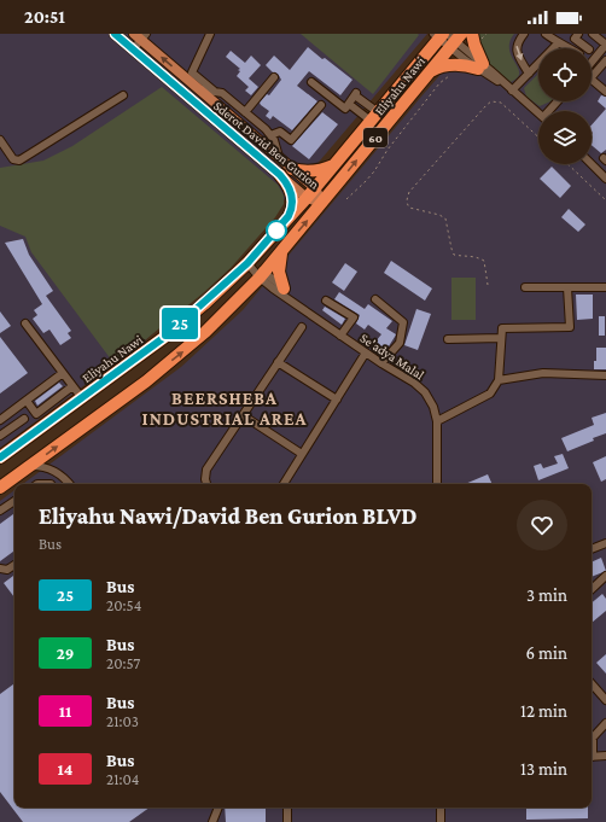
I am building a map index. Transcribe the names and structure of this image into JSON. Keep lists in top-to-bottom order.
{
  "streets": {
    "highway": ["Eliyahu Nawi", "60"],
    "main road": ["Sderot David Ben Gurion"],
    "street": ["Se'adya Malal"]
  },
  "crossings": [
    ["Eliyahu Nawi", "Sderot David Ben Gurion"],
    ["Eliyahu Nawi", "Se'adya Malal"]
  ],
  "districts": ["BEERSHEBA INDUSTRIAL AREA"],
  "lines": ["bus line 25"],
  "page": {
    "status": "20:51",
    "on_map": "25",
    "heading": ["Eliyahu Nawi/David Ben Gurion BLVD", "Bus"],
    "list": [
      {
        "mark": "25",
        "name": "Bus",
        "note": "20:54",
        "value": "3 min"
      },
      {
        "mark": "29",
        "name": "Bus",
        "note": "20:57",
        "value": "6 min"
      },
      {
        "mark": "11",
        "name": "Bus",
        "note": "21:03",
        "value": "12 min"
      },
      {
        "mark": "14",
        "name": "Bus",
        "note": "21:04",
        "value": "13 min"
      }
    ]
  }
}
